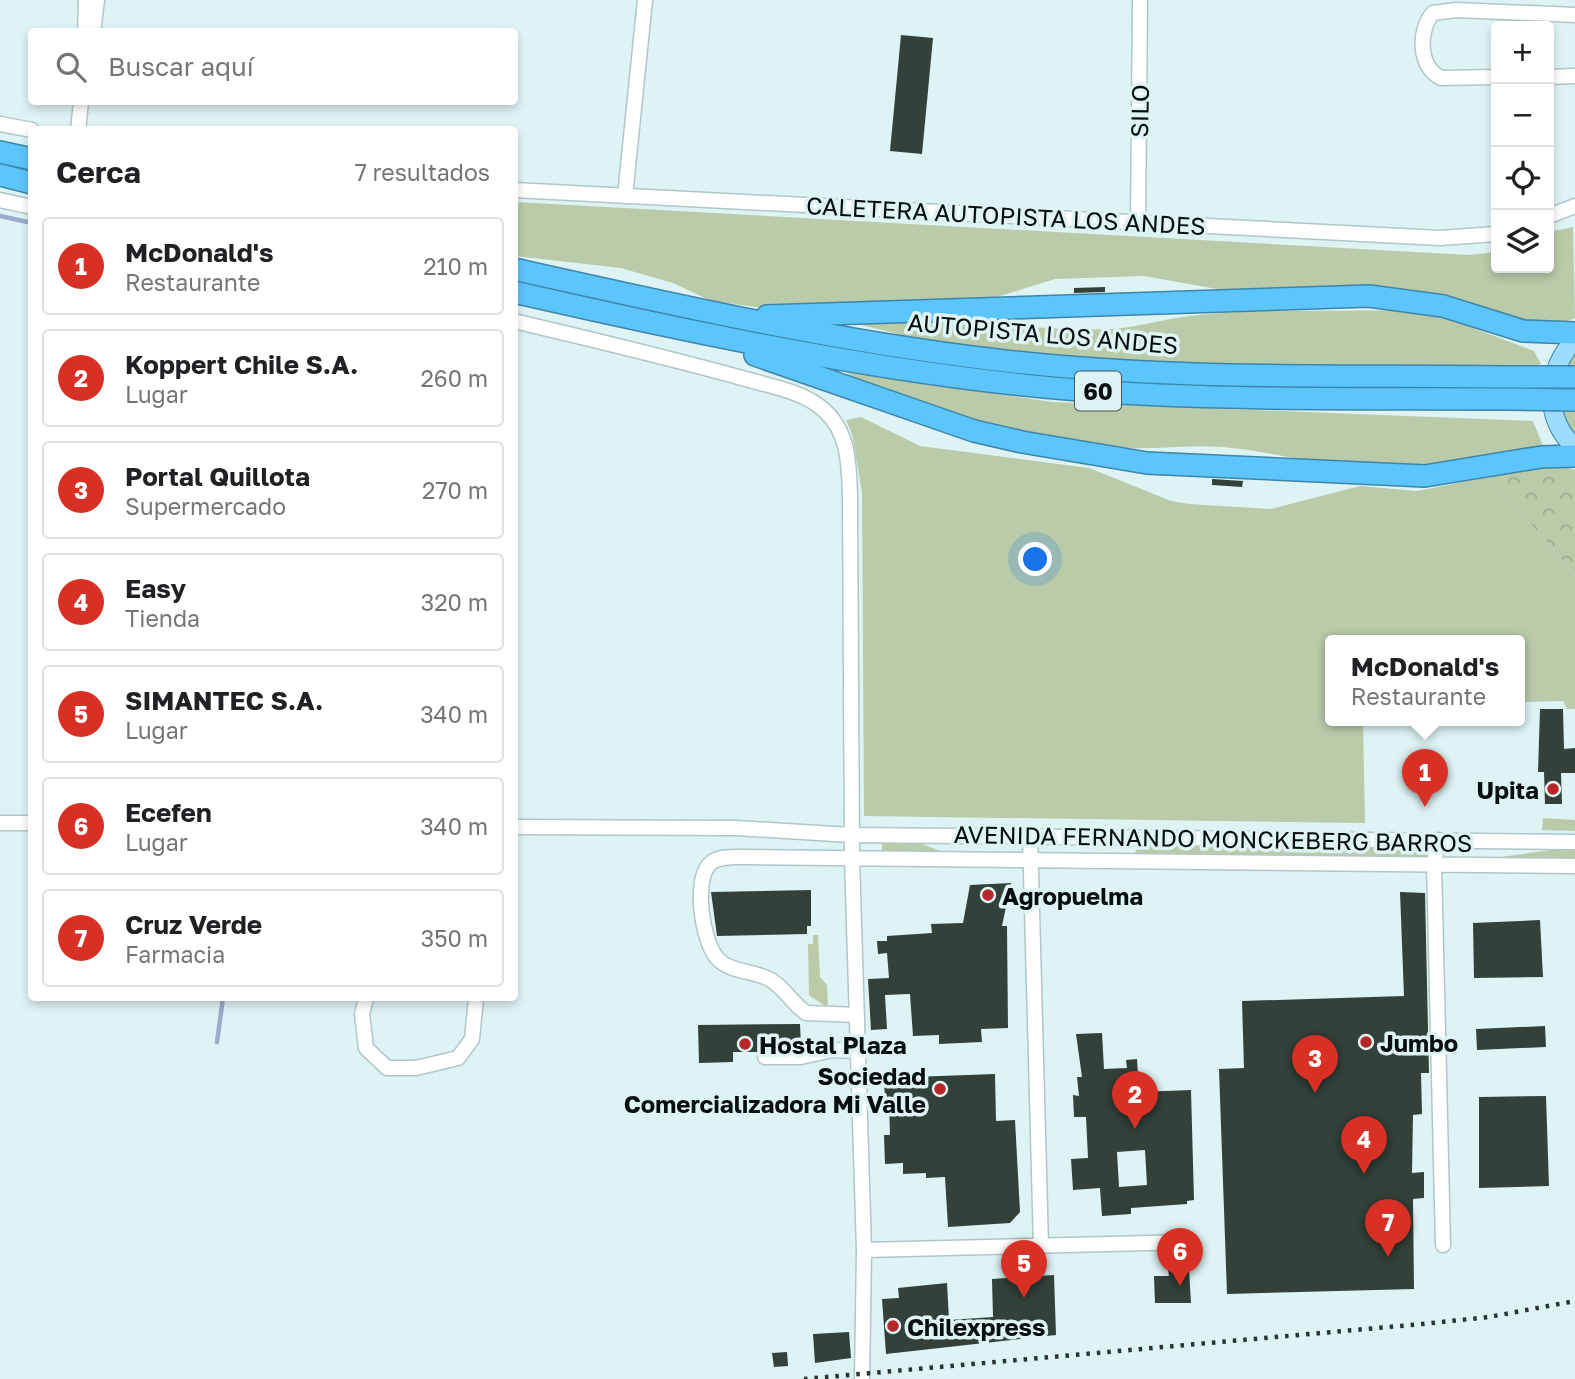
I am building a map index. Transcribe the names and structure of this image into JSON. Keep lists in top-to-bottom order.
{
  "streets": {
    "highway": ["AUTOPISTA LOS ANDES", "60"],
    "street": ["SILO", "CALETERA AUTOPISTA LOS ANDES", "AVENIDA FERNANDO MONCKEBERG BARROS"]
  },
  "crossings": [
    ["SILO", "CALETERA AUTOPISTA LOS ANDES"]
  ],
  "places": [
    "Upita",
    "Agropuelma",
    "Jumbo",
    "Hostal Plaza",
    "Sociedad Comercializadora Mi Valle",
    "Chilexpress"
  ],
  "page": {
    "map_buttons": ["+", "−"],
    "search": "Buscar aquí",
    "heading": ["Cerca", "7 resultados"],
    "list": [
      {
        "mark": "1",
        "name": "McDonald's",
        "note": "Restaurante",
        "value": "210 m"
      },
      {
        "mark": "2",
        "name": "Koppert Chile S.A.",
        "note": "Lugar",
        "value": "260 m"
      },
      {
        "mark": "3",
        "name": "Portal Quillota",
        "note": "Supermercado",
        "value": "270 m"
      },
      {
        "mark": "4",
        "name": "Easy",
        "note": "Tienda",
        "value": "320 m"
      },
      {
        "mark": "5",
        "name": "SIMANTEC S.A.",
        "note": "Lugar",
        "value": "340 m"
      },
      {
        "mark": "6",
        "name": "Ecefen",
        "note": "Lugar",
        "value": "340 m"
      },
      {
        "mark": "7",
        "name": "Cruz Verde",
        "note": "Farmacia",
        "value": "350 m"
      }
    ],
    "popup": ["McDonald's", "Restaurante"],
    "pins": [
      "1",
      "3",
      "2",
      "4",
      "7",
      "6",
      "5"
    ]
  }
}
